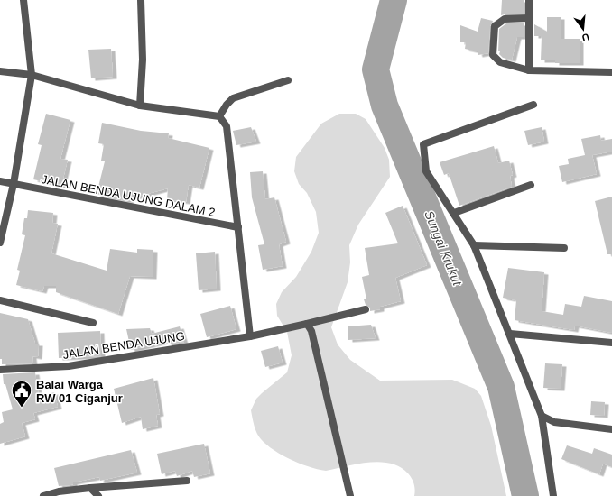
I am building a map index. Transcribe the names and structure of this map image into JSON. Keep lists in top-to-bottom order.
{
  "streets": {
    "street": ["JALAN BENDA UJUNG DALAM 2", "JALAN BENDA UJUNG"]
  },
  "water": ["Sungai Krukut"],
  "places": {
    "public building": ["Balai Warga RW 01 Ciganjur"]
  },
  "north": "bottom"
}
